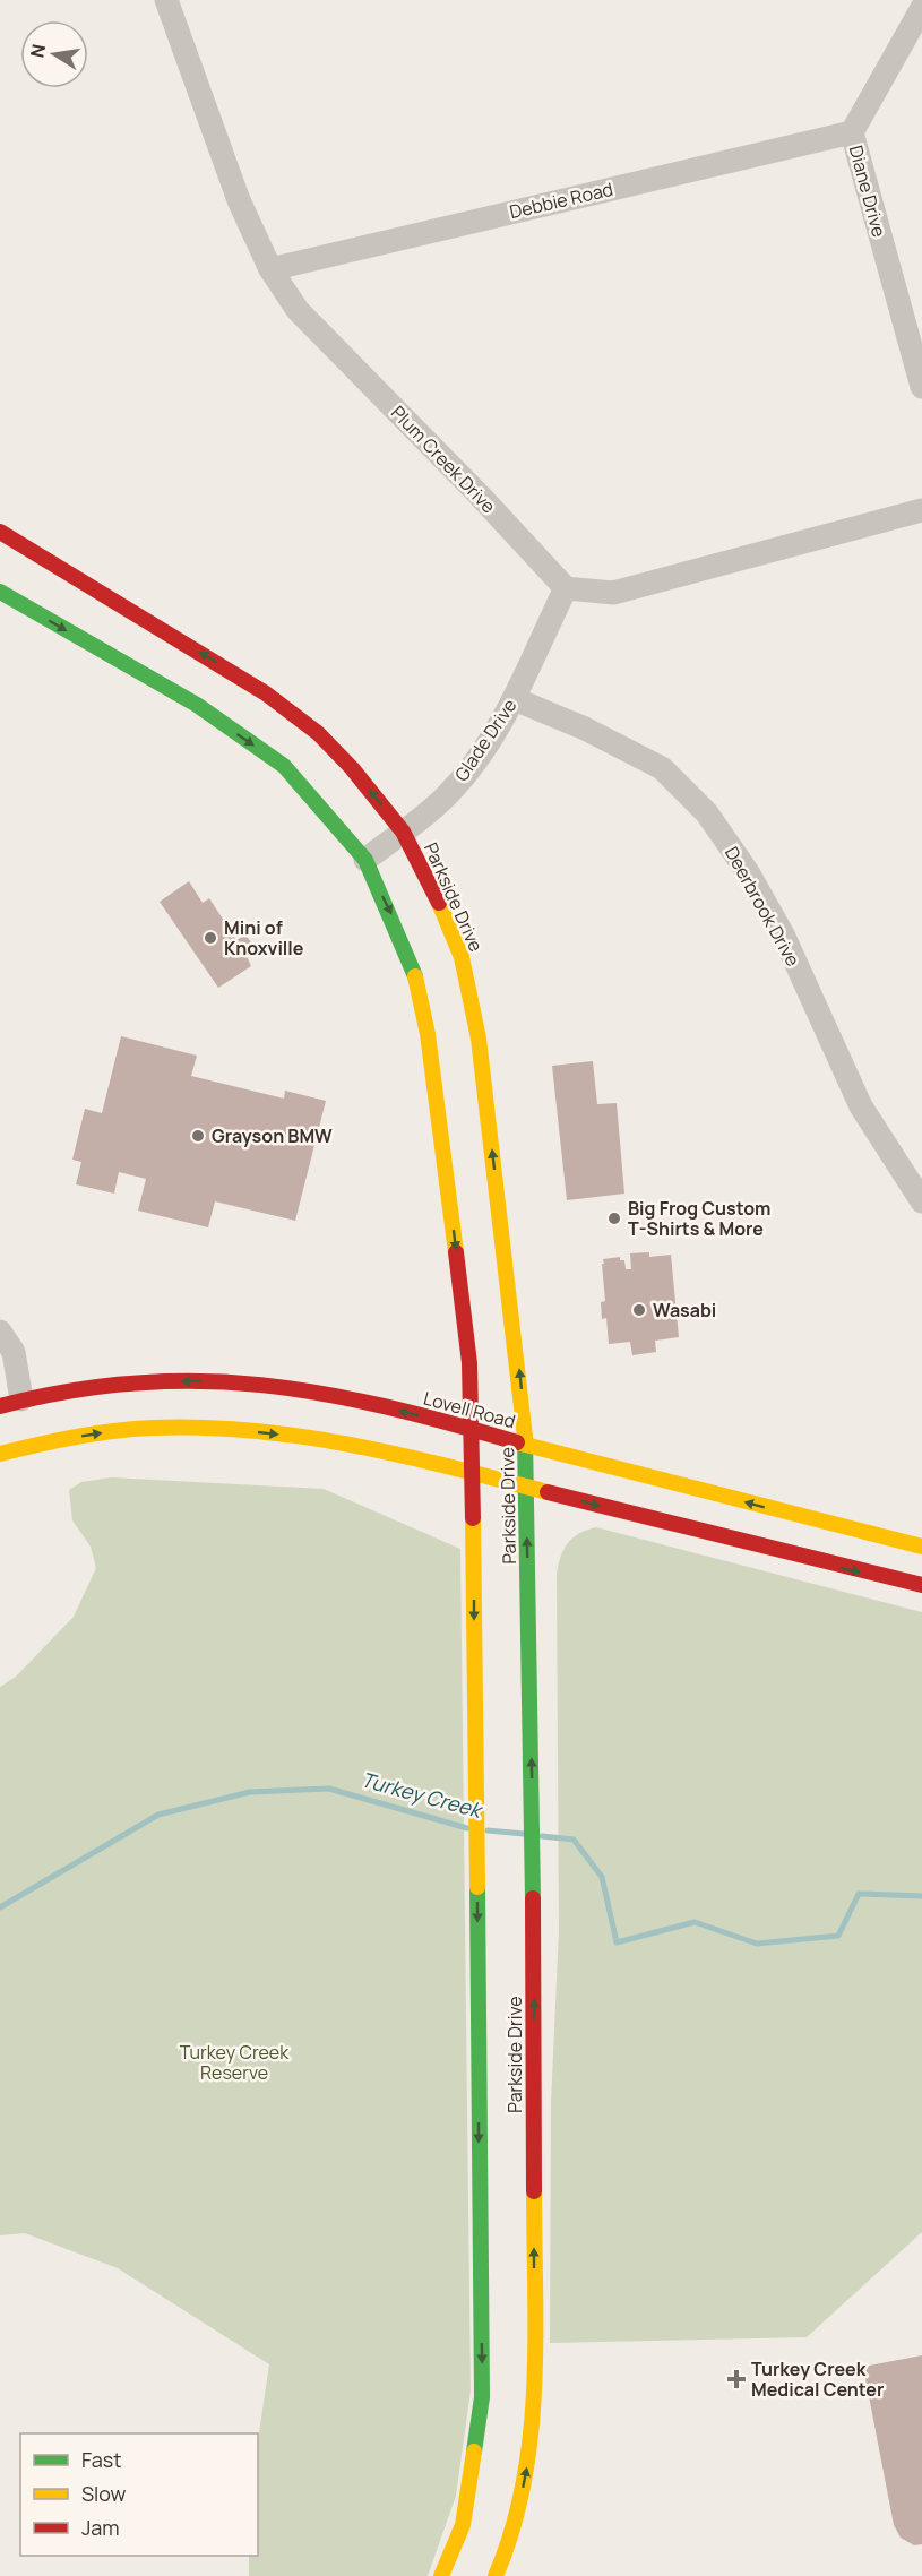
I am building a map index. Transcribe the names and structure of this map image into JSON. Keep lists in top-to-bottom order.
{
  "streets": {
    "street": [
      "Diane Drive",
      "Debbie Road",
      "Plum Creek Drive",
      "Glade Drive",
      "Parkside Drive",
      "Deerbrook Drive",
      "Lovell Road"
    ]
  },
  "crossings": [
    ["Diane Drive", "Debbie Road"],
    ["Debbie Road", "Plum Creek Drive"],
    ["Plum Creek Drive", "Glade Drive"],
    ["Glade Drive", "Parkside Drive"],
    ["Glade Drive", "Deerbrook Drive"],
    ["Parkside Drive", "Lovell Road"]
  ],
  "water": ["Turkey Creek"],
  "parks": ["Turkey Creek Reserve"],
  "places": {
    "other": [
      "Mini of Knoxville",
      "Grayson BMW",
      "Big Frog Custom T-Shirts & More",
      "Wasabi"
    ],
    "health": ["Turkey Creek Medical Center"]
  },
  "legend": ["Fast", "Slow", "Jam"],
  "north": "left"
}
